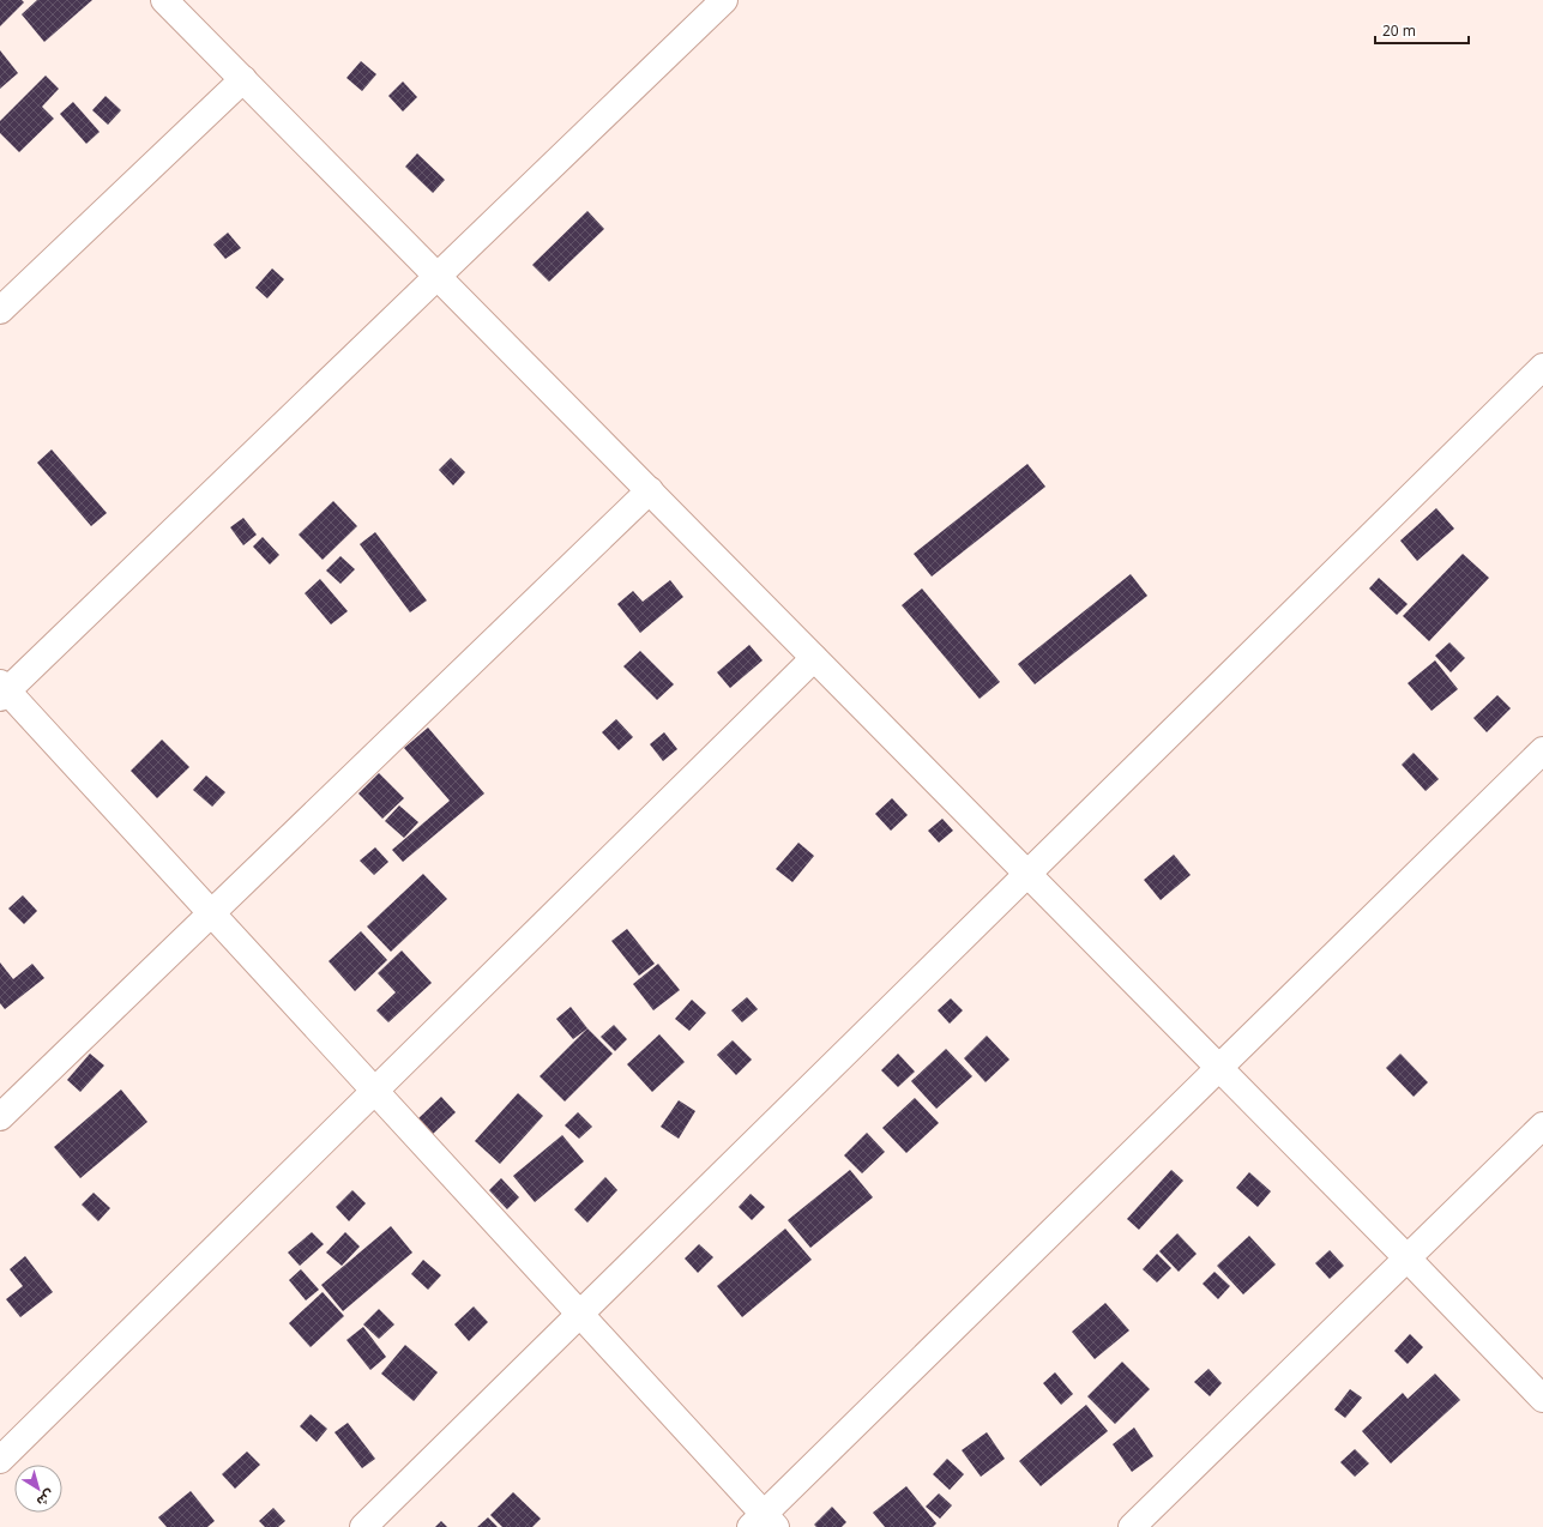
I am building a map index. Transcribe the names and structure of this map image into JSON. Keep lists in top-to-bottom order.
{
  "scale_bar": "20 m",
  "north": "bottom right"
}
